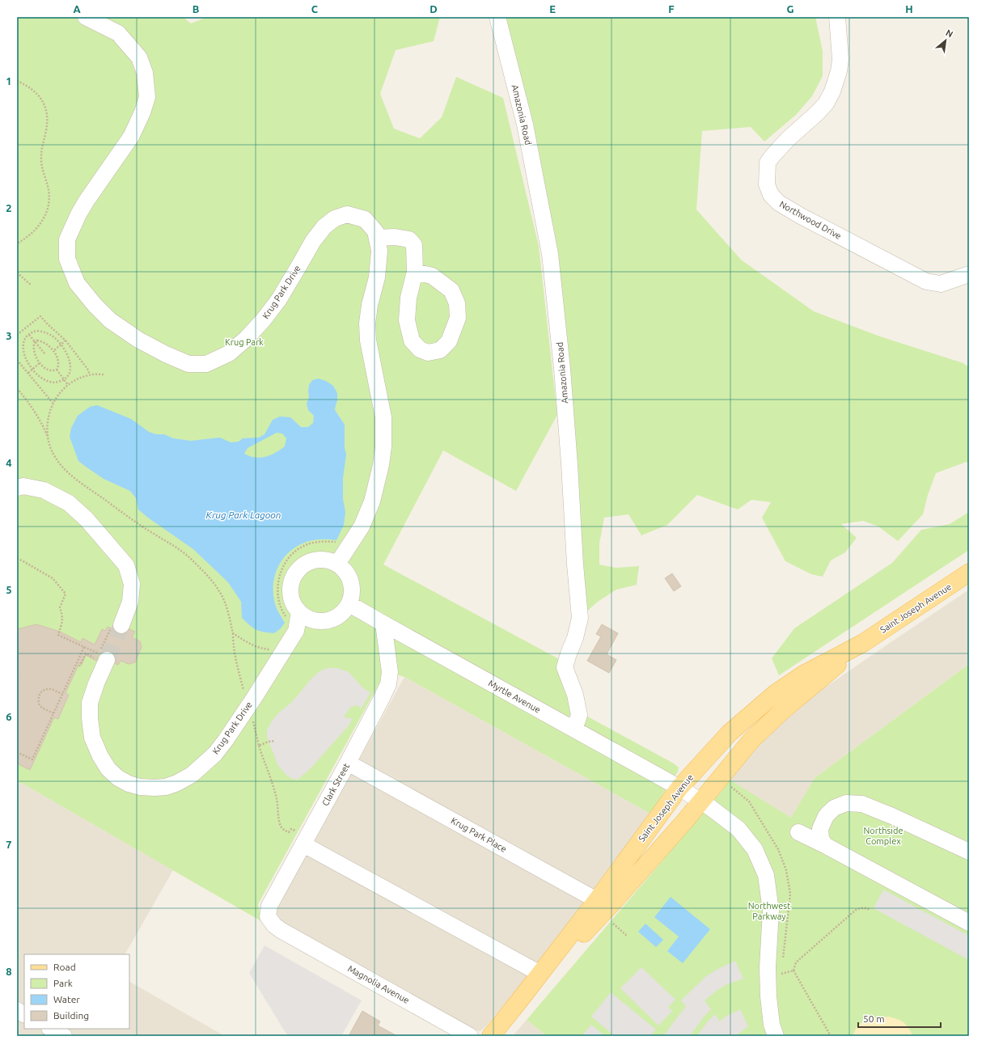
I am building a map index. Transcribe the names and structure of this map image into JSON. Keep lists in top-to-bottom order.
{
  "streets": {
    "main road": ["Saint Joseph Avenue"],
    "street": [
      "Amazonia Road",
      "Northwood Drive",
      "Krug Park Drive",
      "Myrtle Avenue",
      "Clark Street",
      "Krug Park Place",
      "Magnolia Avenue"
    ]
  },
  "crossings": [
    ["Amazonia Road", "Myrtle Avenue"],
    ["Krug Park Drive", "Myrtle Avenue"],
    ["Saint Joseph Avenue", "Myrtle Avenue"],
    ["Saint Joseph Avenue", "Krug Park Place"],
    ["Myrtle Avenue", "Clark Street"],
    ["Clark Street", "Krug Park Place"],
    ["Clark Street", "Magnolia Avenue"]
  ],
  "water": ["Krug Park Lagoon"],
  "parks": ["Krug Park", "Northside Complex", "Northwest Parkway"],
  "legend": [
    "Road",
    "Park",
    "Water",
    "Building"
  ],
  "scale_bar": "50 m",
  "north": "top right",
  "grid": {
    "columns": [
      "A",
      "B",
      "C",
      "D",
      "E",
      "F",
      "G",
      "H"
    ],
    "rows": [
      "1",
      "2",
      "3",
      "4",
      "5",
      "6",
      "7",
      "8"
    ]
  }
}
